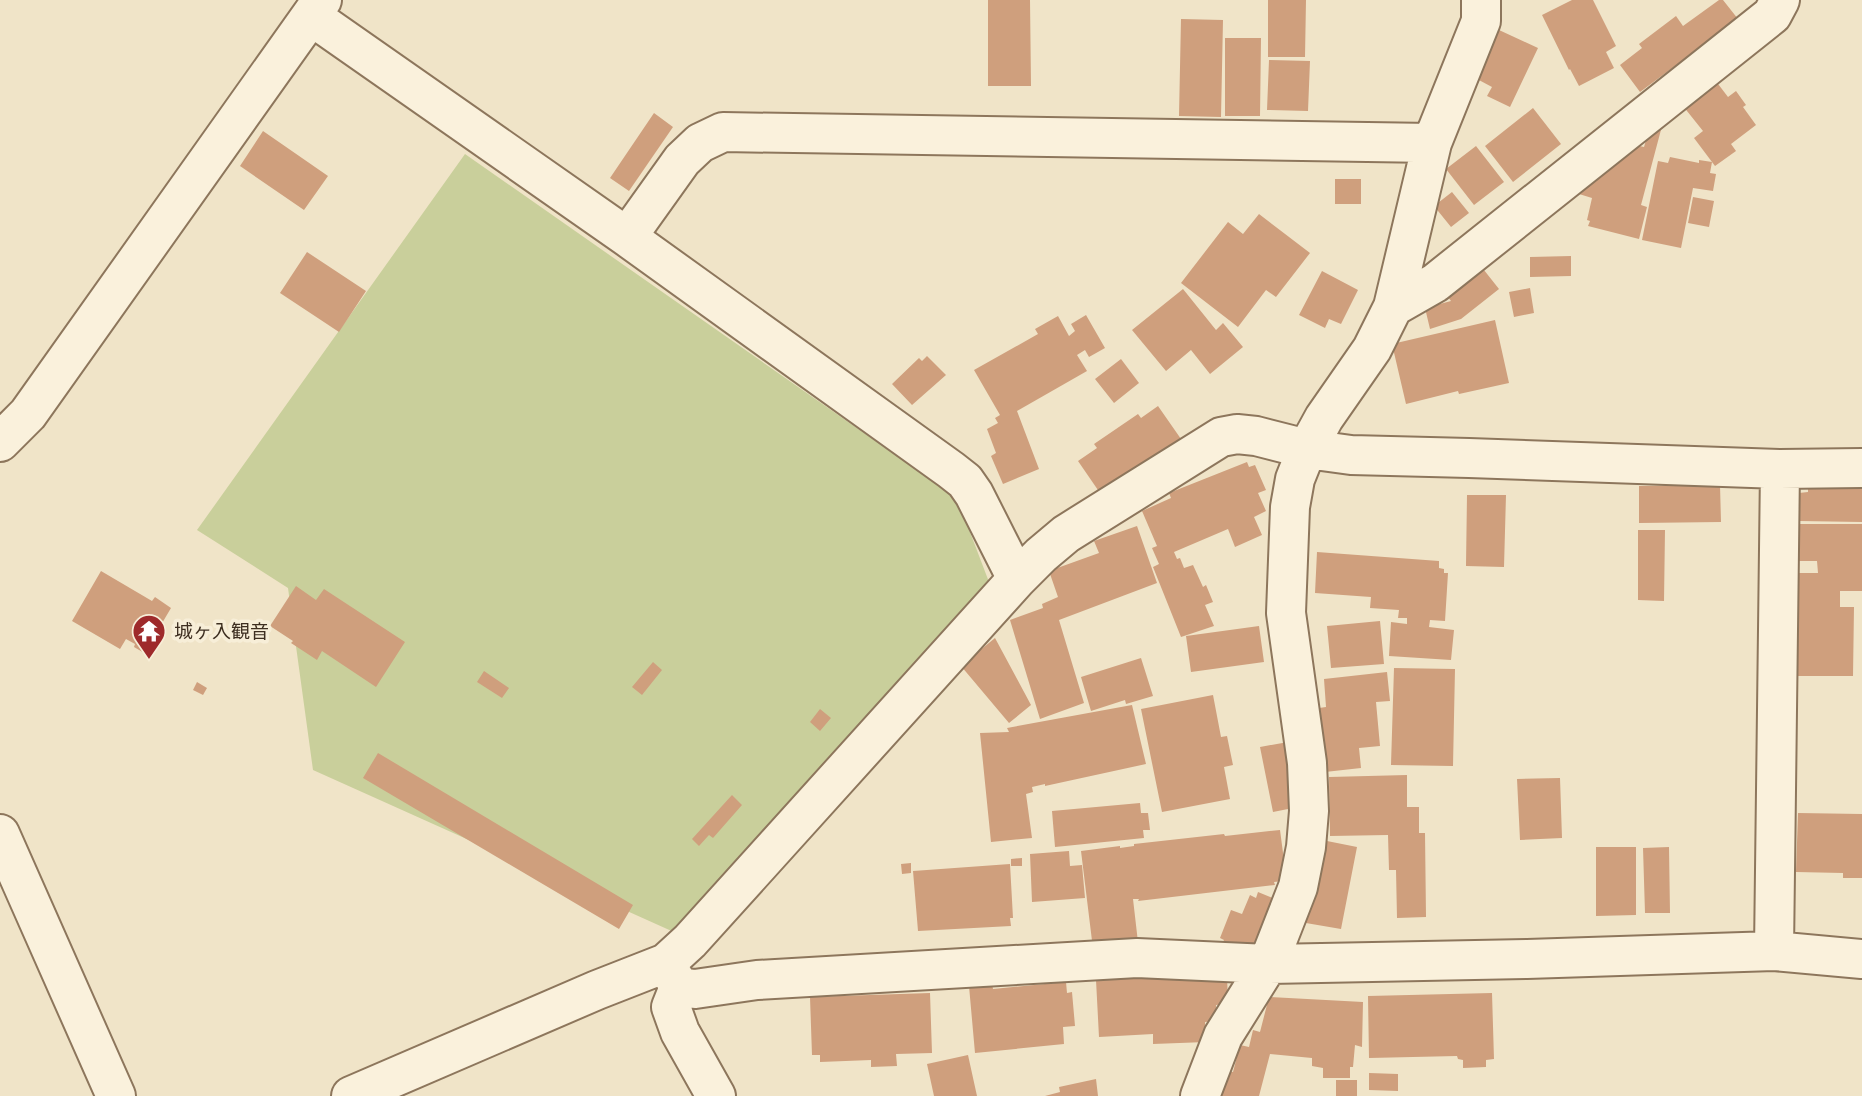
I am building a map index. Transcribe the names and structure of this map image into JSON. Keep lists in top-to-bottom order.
{
  "places": {
    "temple": ["城ヶ入観音"]
  }
}
